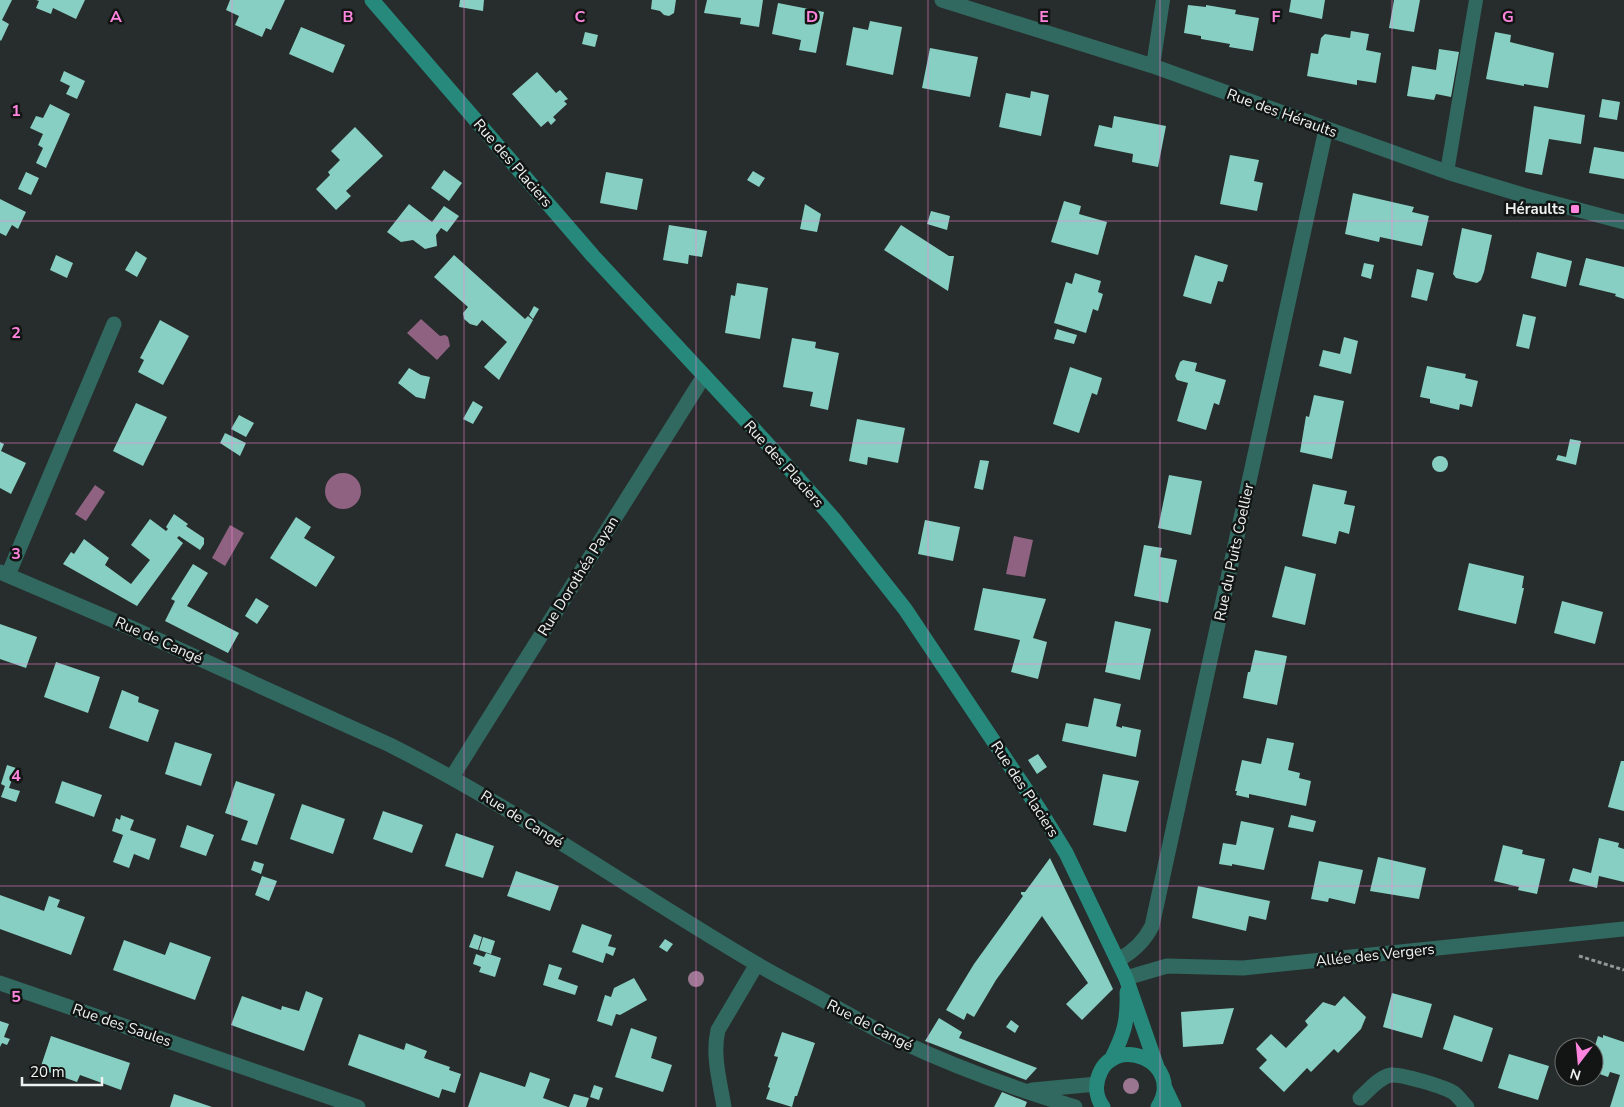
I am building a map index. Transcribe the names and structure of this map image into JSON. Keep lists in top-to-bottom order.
{
  "streets": {
    "street": [
      "Rue des Héraults",
      "Rue des Placiers",
      "Rue du Puits Coellier",
      "Rue Dorothéa Payan",
      "Rue de Cangé",
      "Allée des Vergers",
      "Rue des Saules"
    ]
  },
  "crossings": [
    ["Rue des Héraults", "Rue du Puits Coellier"],
    ["Rue des Placiers", "Rue du Puits Coellier"],
    ["Rue des Placiers", "Rue Dorothéa Payan"],
    ["Rue des Placiers", "Rue de Cangé"],
    ["Rue des Placiers", "Allée des Vergers"],
    ["Rue Dorothéa Payan", "Rue de Cangé"]
  ],
  "places": {
    "transit": ["Héraults"]
  },
  "scale_bar": "20 m",
  "north": "bottom",
  "grid": {
    "columns": [
      "A",
      "B",
      "C",
      "D",
      "E",
      "F",
      "G"
    ],
    "rows": [
      "1",
      "2",
      "3",
      "4",
      "5"
    ]
  }
}
